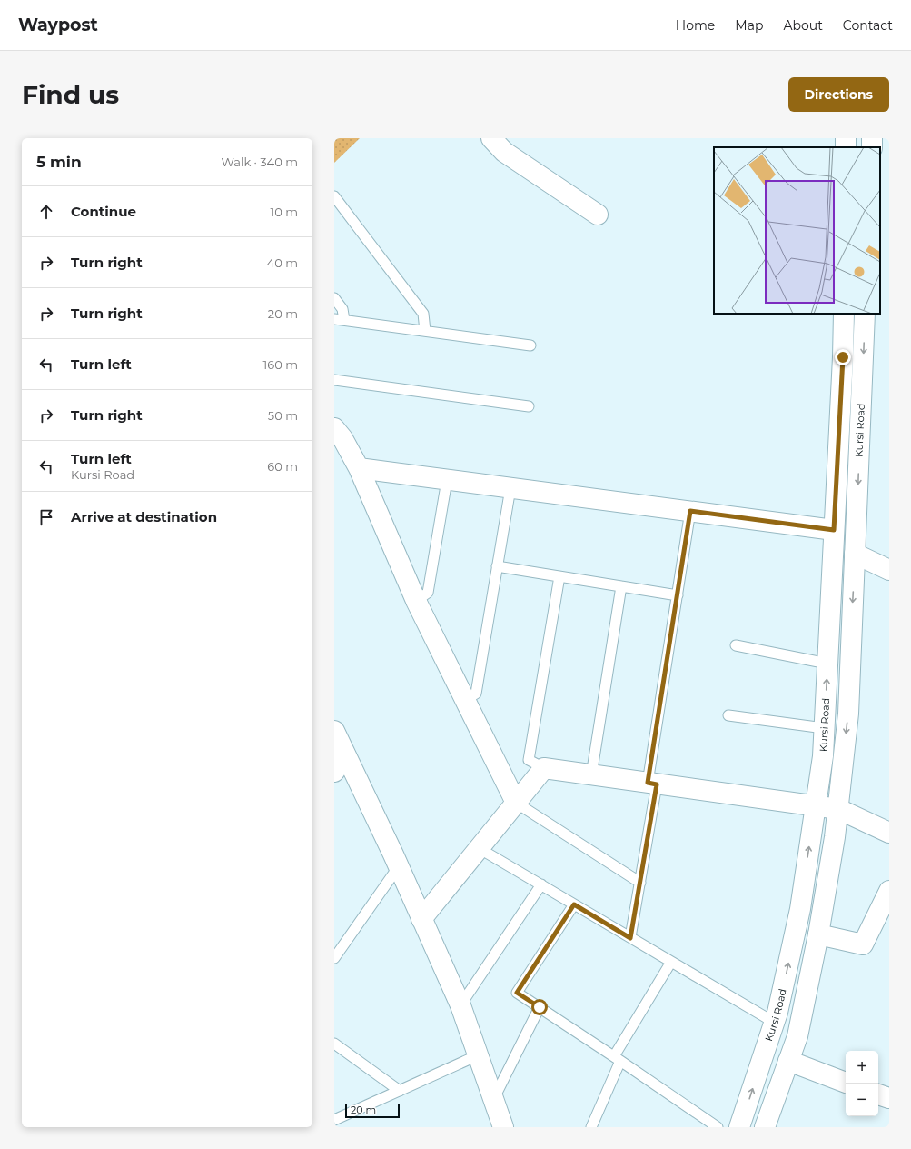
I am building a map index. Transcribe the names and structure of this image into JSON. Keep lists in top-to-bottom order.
{
  "streets": {
    "street": ["Kursi Road"]
  },
  "scale_bar": "20 m",
  "page": {
    "header": "Waypost",
    "nav": [
      "Home",
      "Map",
      "About",
      "Contact"
    ],
    "buttons": "Directions",
    "title": "Find us",
    "heading": ["5 min", "Walk · 340 m"],
    "list": [
      ["Continue", "10 m"],
      ["Turn right", "40 m"],
      ["Turn right", "20 m"],
      ["Turn left", "160 m"],
      ["Turn right", "50 m"],
      ["Turn left", "Kursi Road", "60 m"],
      "Arrive at destination"
    ],
    "map_buttons": ["+", "−"],
    "scale": "20 m"
  }
}
